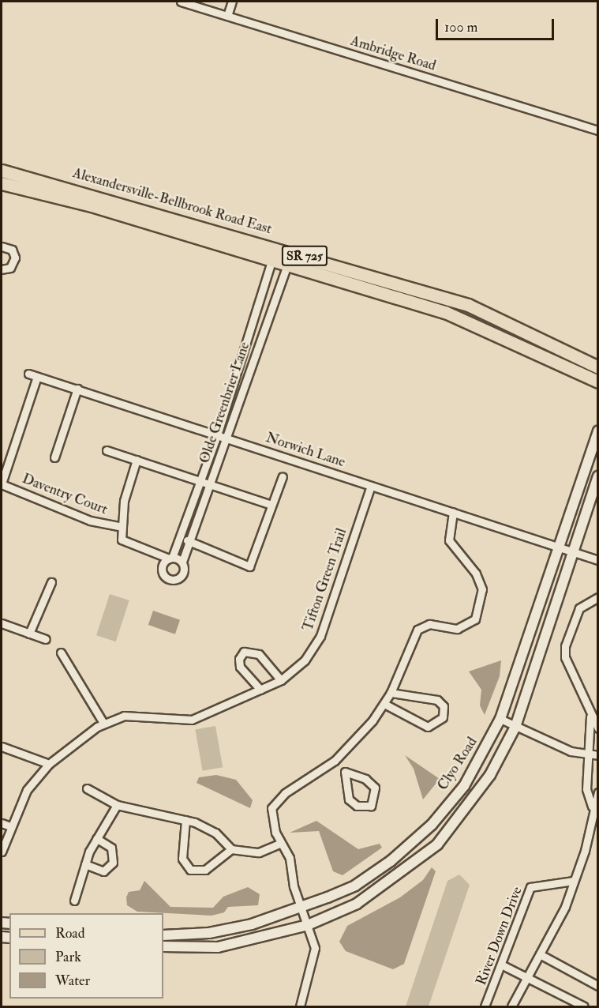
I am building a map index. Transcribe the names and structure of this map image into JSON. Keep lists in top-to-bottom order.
{
  "streets": {
    "main road": ["Alexandersville-Bellbrook Road East", "SR 725"],
    "street": [
      "Ambridge Road",
      "Olde Greenbrier Lane",
      "Norwich Lane",
      "Daventry Court",
      "Tifton Green Trail",
      "Clyo Road",
      "River Down Drive"
    ]
  },
  "crossings": [
    ["Alexandersville-Bellbrook Road East", "Olde Greenbrier Lane"],
    ["Olde Greenbrier Lane", "Norwich Lane"],
    ["Norwich Lane", "Tifton Green Trail"],
    ["Norwich Lane", "Clyo Road"]
  ],
  "legend": ["Road", "Park", "Water"],
  "scale_bar": "100 m"
}
